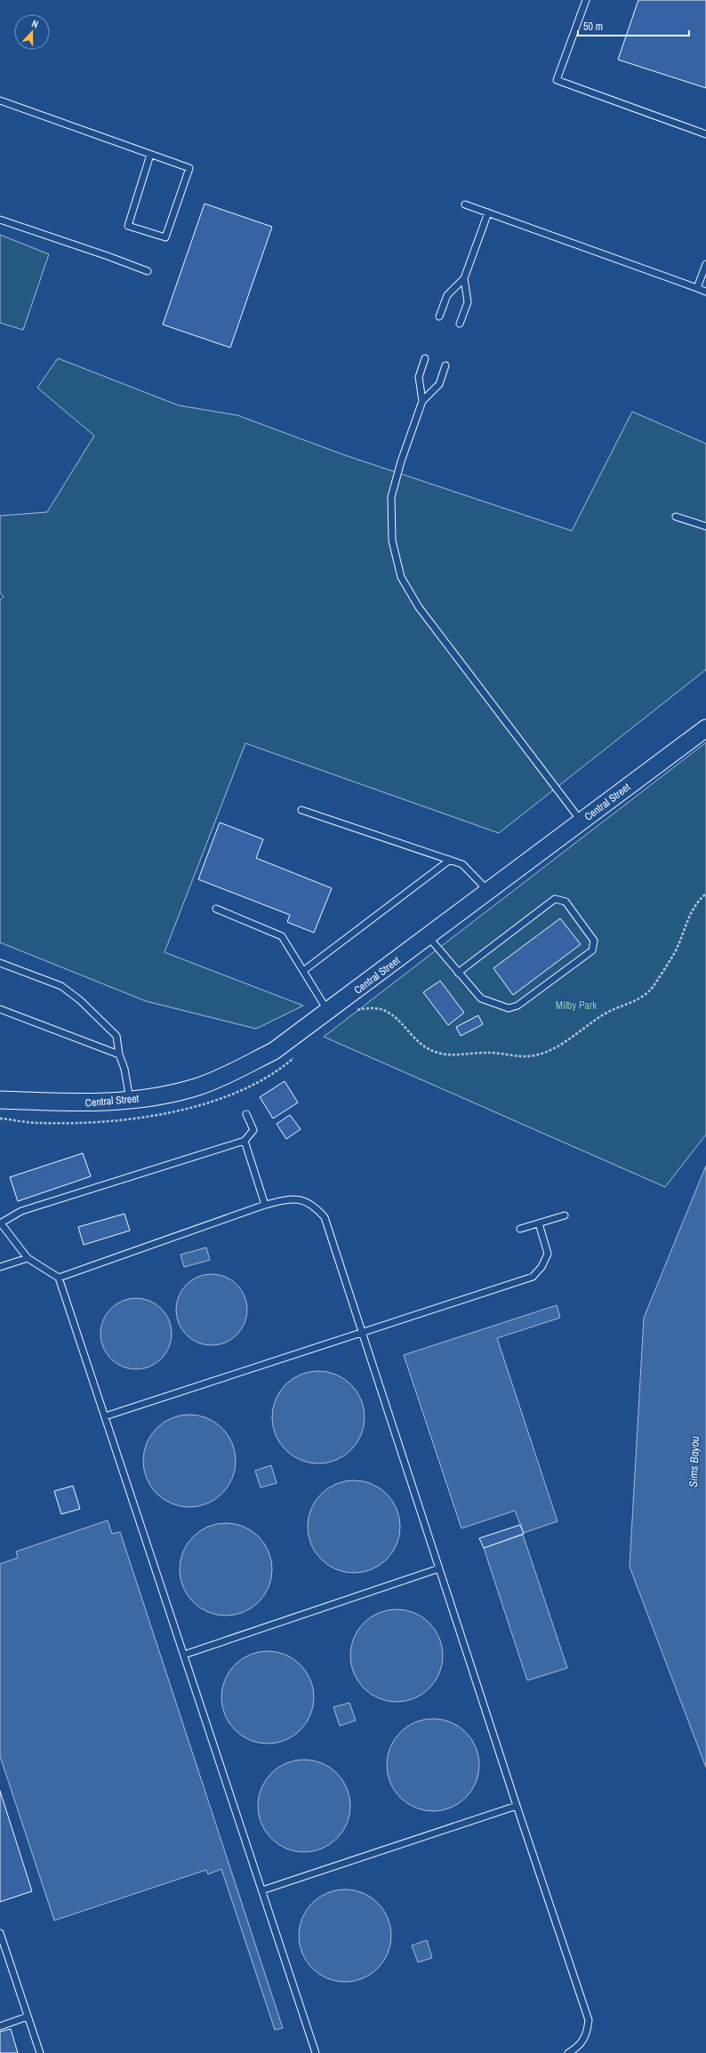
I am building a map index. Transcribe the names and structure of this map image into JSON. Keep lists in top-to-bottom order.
{
  "streets": {
    "street": ["Central Street"]
  },
  "water": ["Sims Bayou"],
  "parks": ["Milby Park"],
  "scale_bar": "50 m",
  "north": "top"
}
